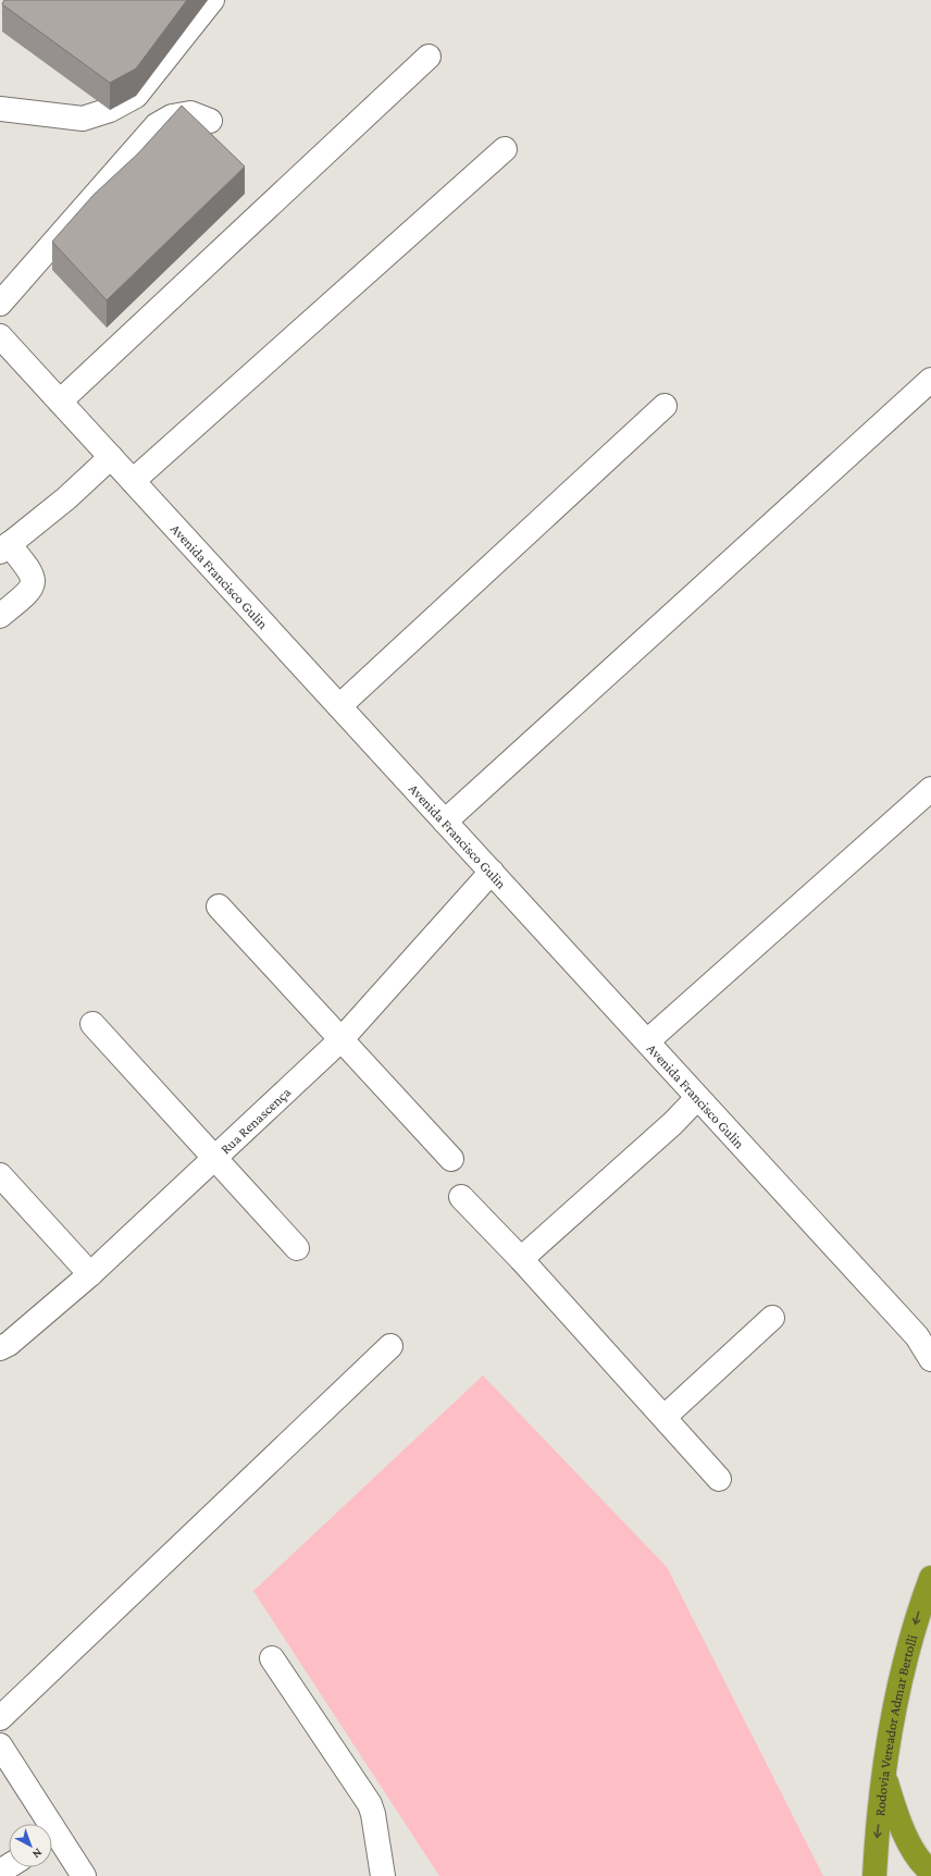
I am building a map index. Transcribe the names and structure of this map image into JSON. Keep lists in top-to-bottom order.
{
  "streets": {
    "highway": ["Rodovia Vereador Admar Bertolli"],
    "street": ["Avenida Francisco Gulin", "Rua Renascença"]
  },
  "crossings": [
    ["Avenida Francisco Gulin", "Rua Renascença"]
  ],
  "one_way": ["Rodovia Vereador Admar Bertolli"],
  "north": "bottom right"
}
